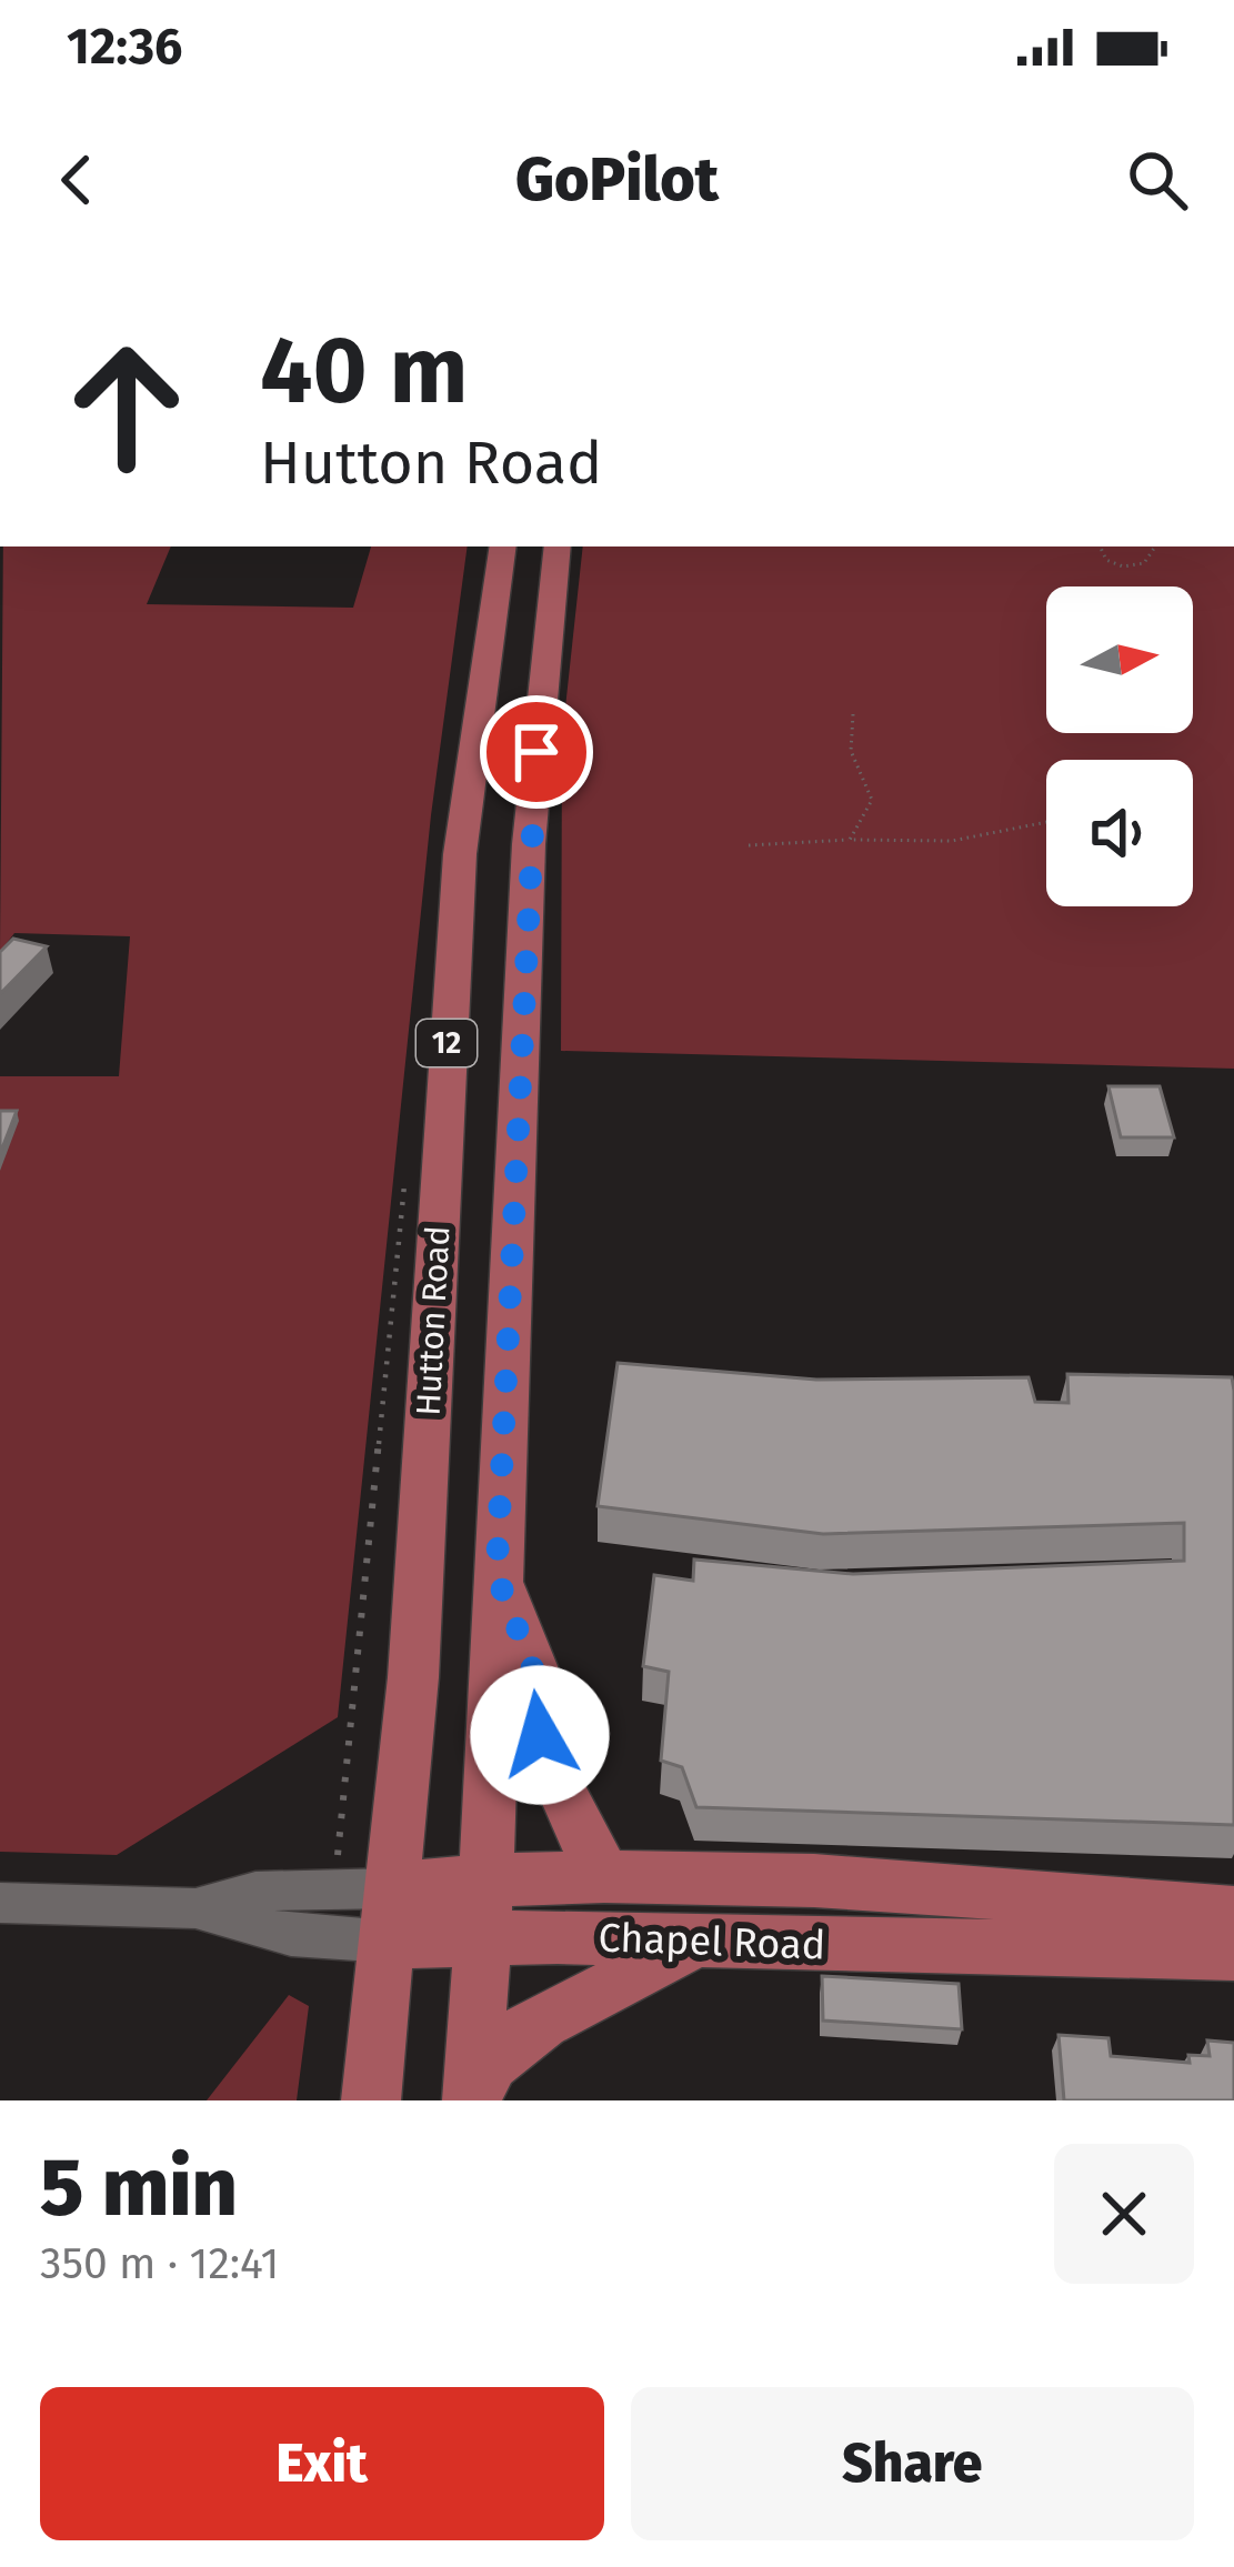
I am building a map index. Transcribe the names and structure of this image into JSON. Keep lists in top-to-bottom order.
{
  "streets": {
    "main road": ["12", "Hutton Road", "Chapel Road"]
  },
  "crossings": [
    ["12", "Chapel Road"],
    ["Hutton Road", "Chapel Road"]
  ],
  "north": "right",
  "page": {
    "status": "12:36",
    "header": "GoPilot",
    "turn": ["40 m", "Hutton Road"],
    "heading": ["5 min", "350 m · 12:41"],
    "buttons": ["Exit", "Share"]
  }
}
